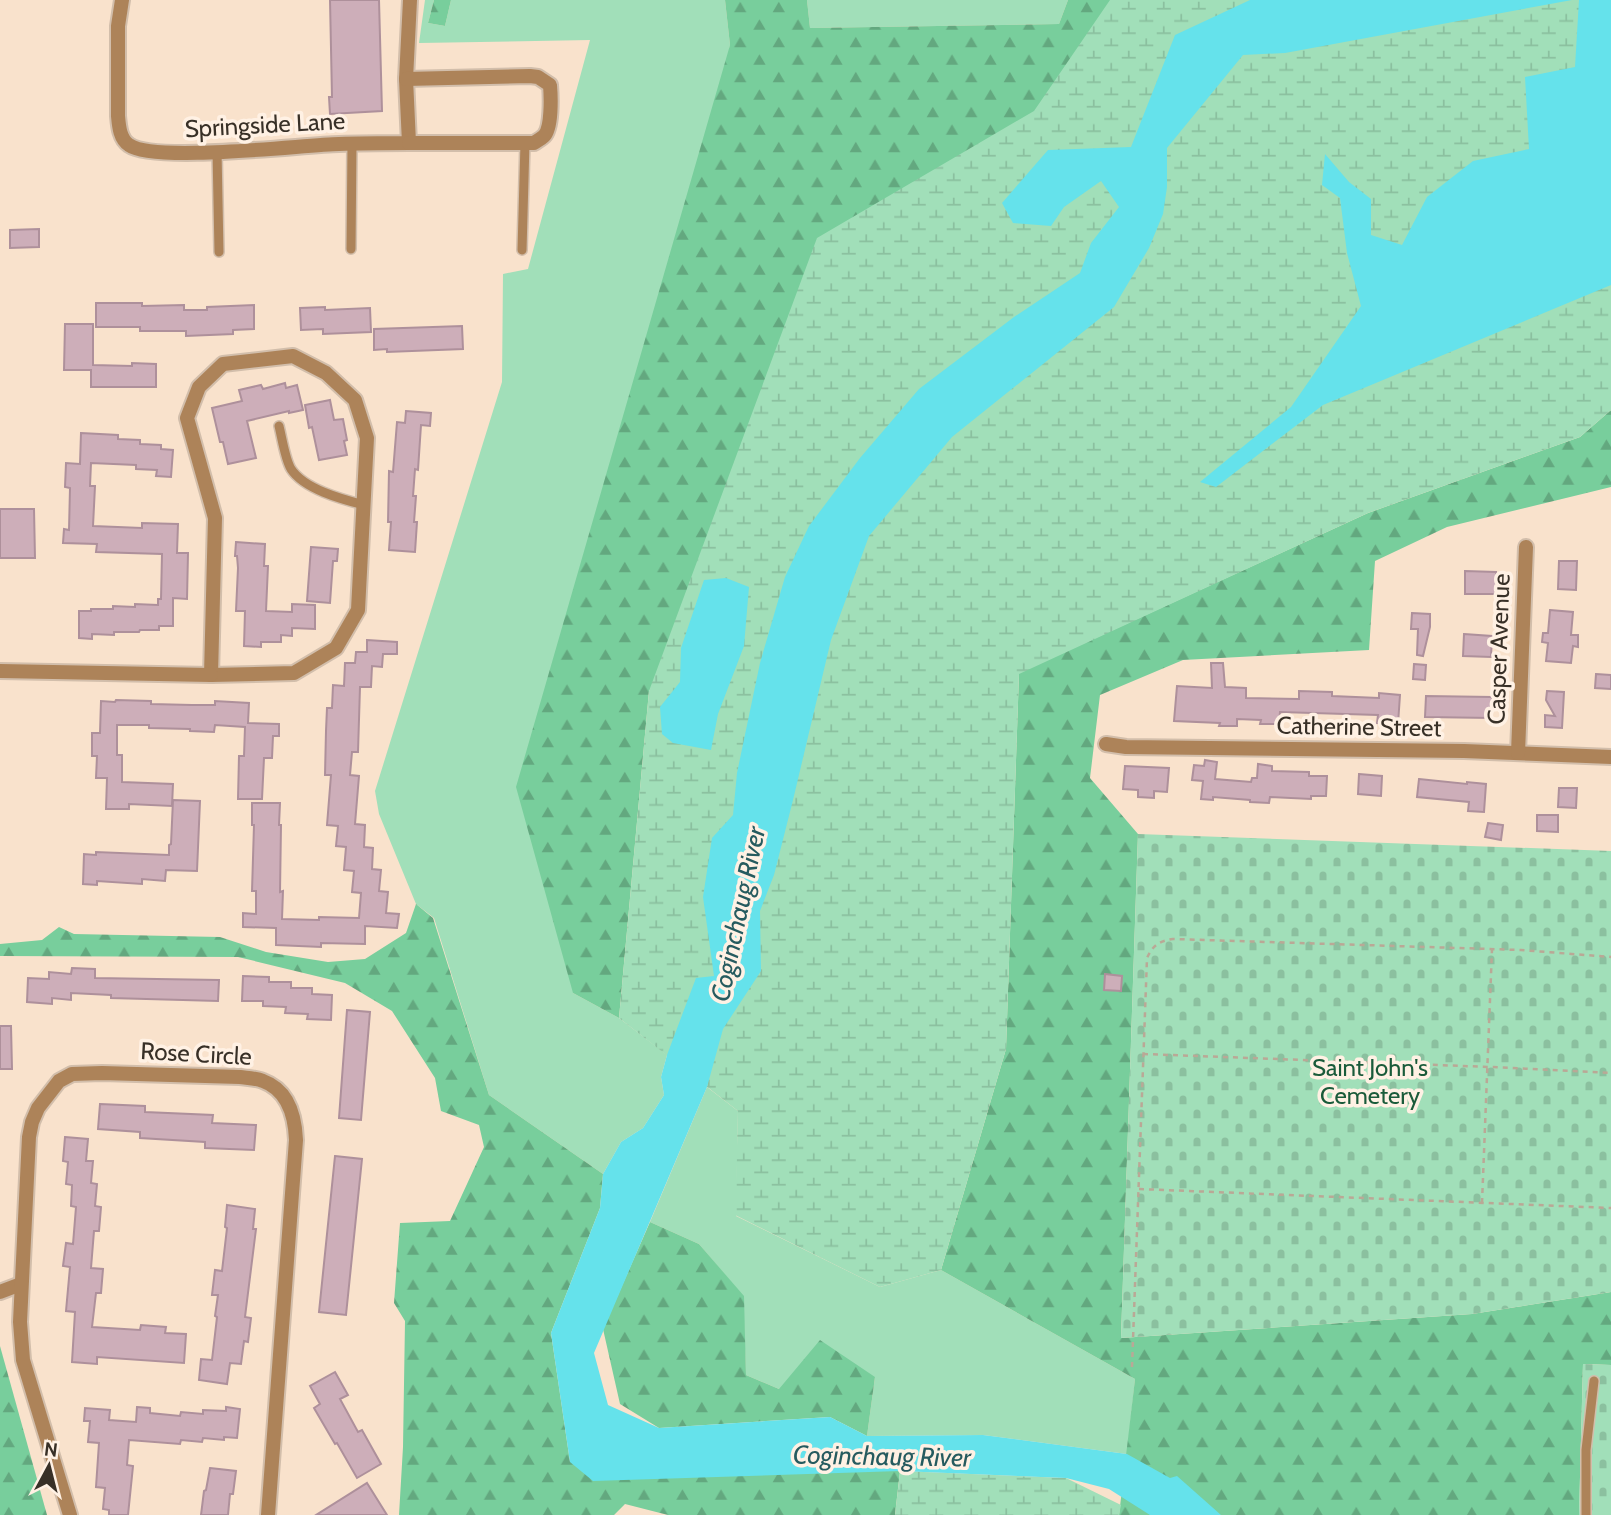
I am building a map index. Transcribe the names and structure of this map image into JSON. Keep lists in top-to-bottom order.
{
  "streets": {
    "street": [
      "Springside Lane",
      "Casper Avenue",
      "Catherine Street",
      "Rose Circle"
    ]
  },
  "crossings": [
    ["Casper Avenue", "Catherine Street"]
  ],
  "water": ["Coginchaug River"],
  "parks": ["Saint John's Cemetery"],
  "north": "top"
}
